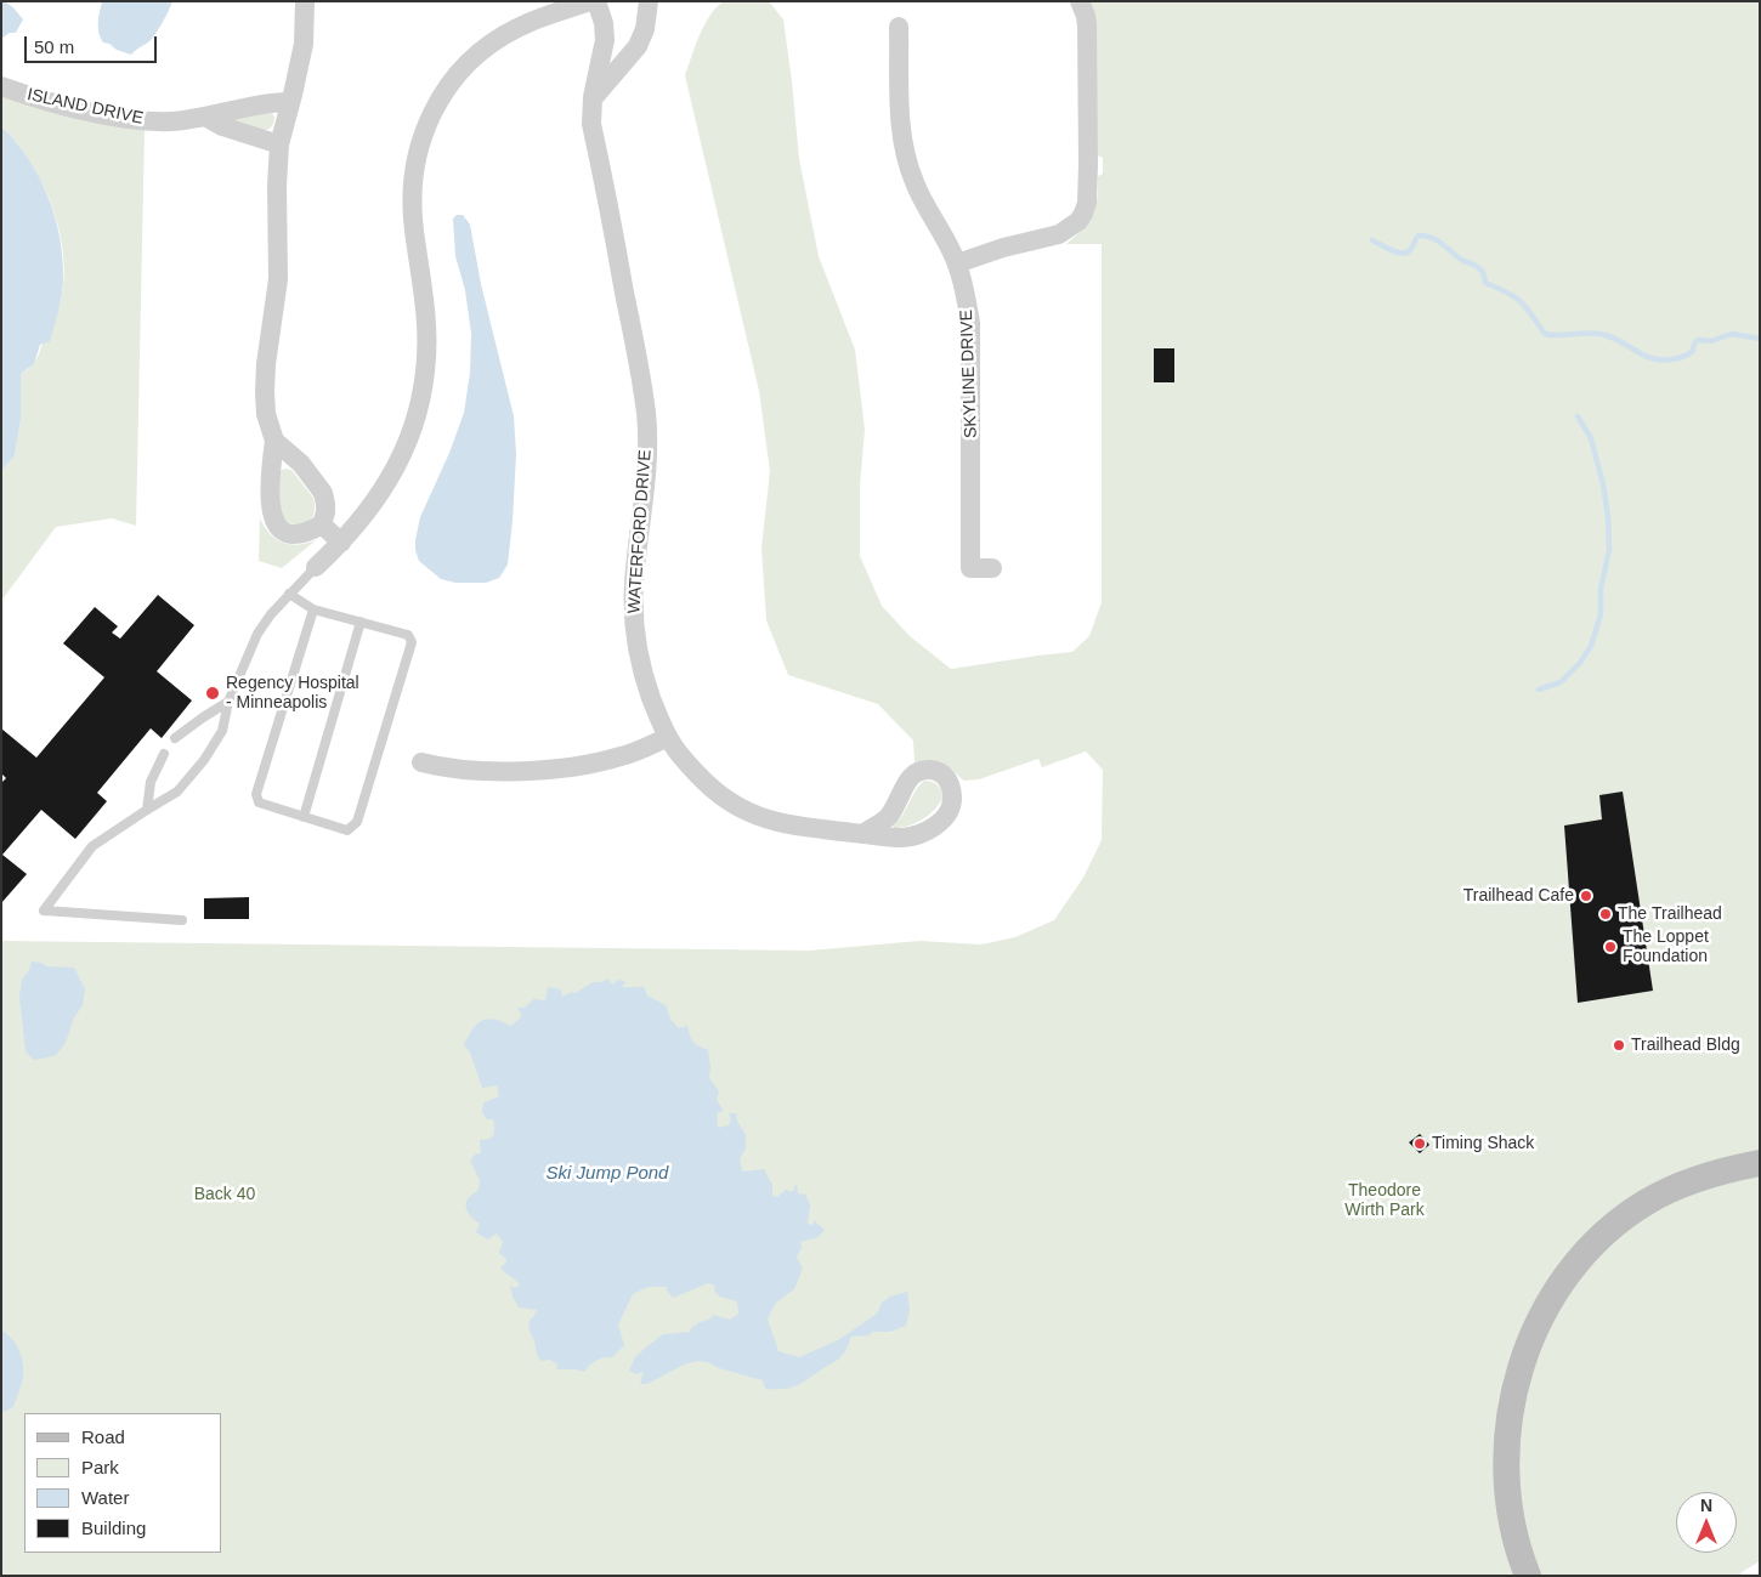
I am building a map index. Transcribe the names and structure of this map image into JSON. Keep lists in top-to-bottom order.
{
  "streets": {
    "street": ["ISLAND DRIVE", "SKYLINE DRIVE", "WATERFORD DRIVE"]
  },
  "water": ["Ski Jump Pond"],
  "parks": ["Theodore Wirth Park", "Back 40"],
  "places": [
    "Regency Hospital - Minneapolis",
    "Trailhead Cafe",
    "The Trailhead",
    "The Loppet Foundation",
    "Trailhead Bldg",
    "Timing Shack"
  ],
  "legend": [
    "Road",
    "Park",
    "Water",
    "Building"
  ],
  "scale_bar": "50 m",
  "north": "top"
}
